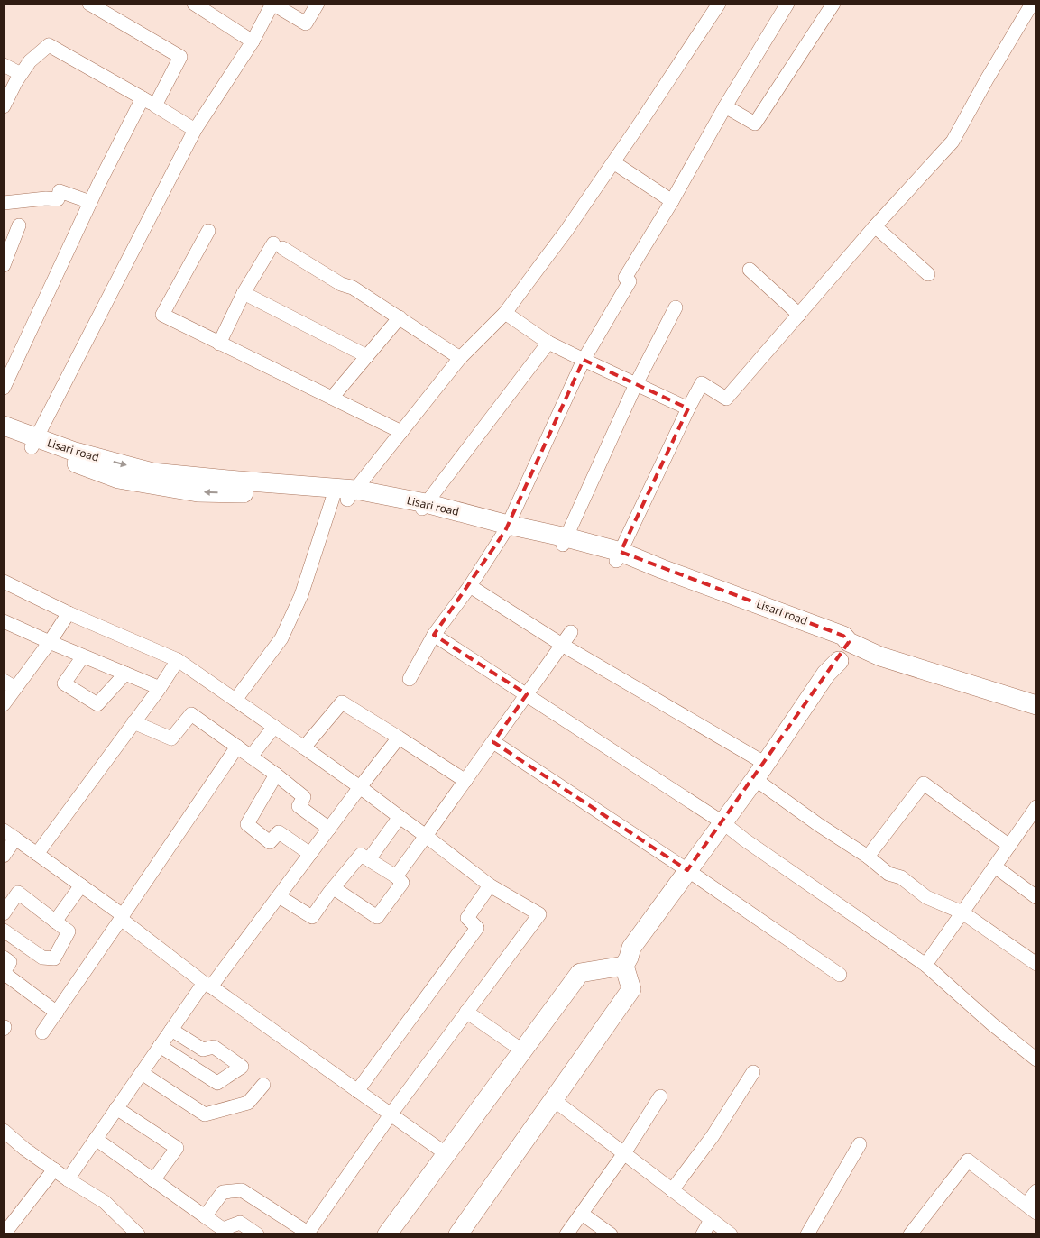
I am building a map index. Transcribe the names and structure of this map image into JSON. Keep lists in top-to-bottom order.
{
  "streets": {
    "street": ["Lisari road"]
  }
}
